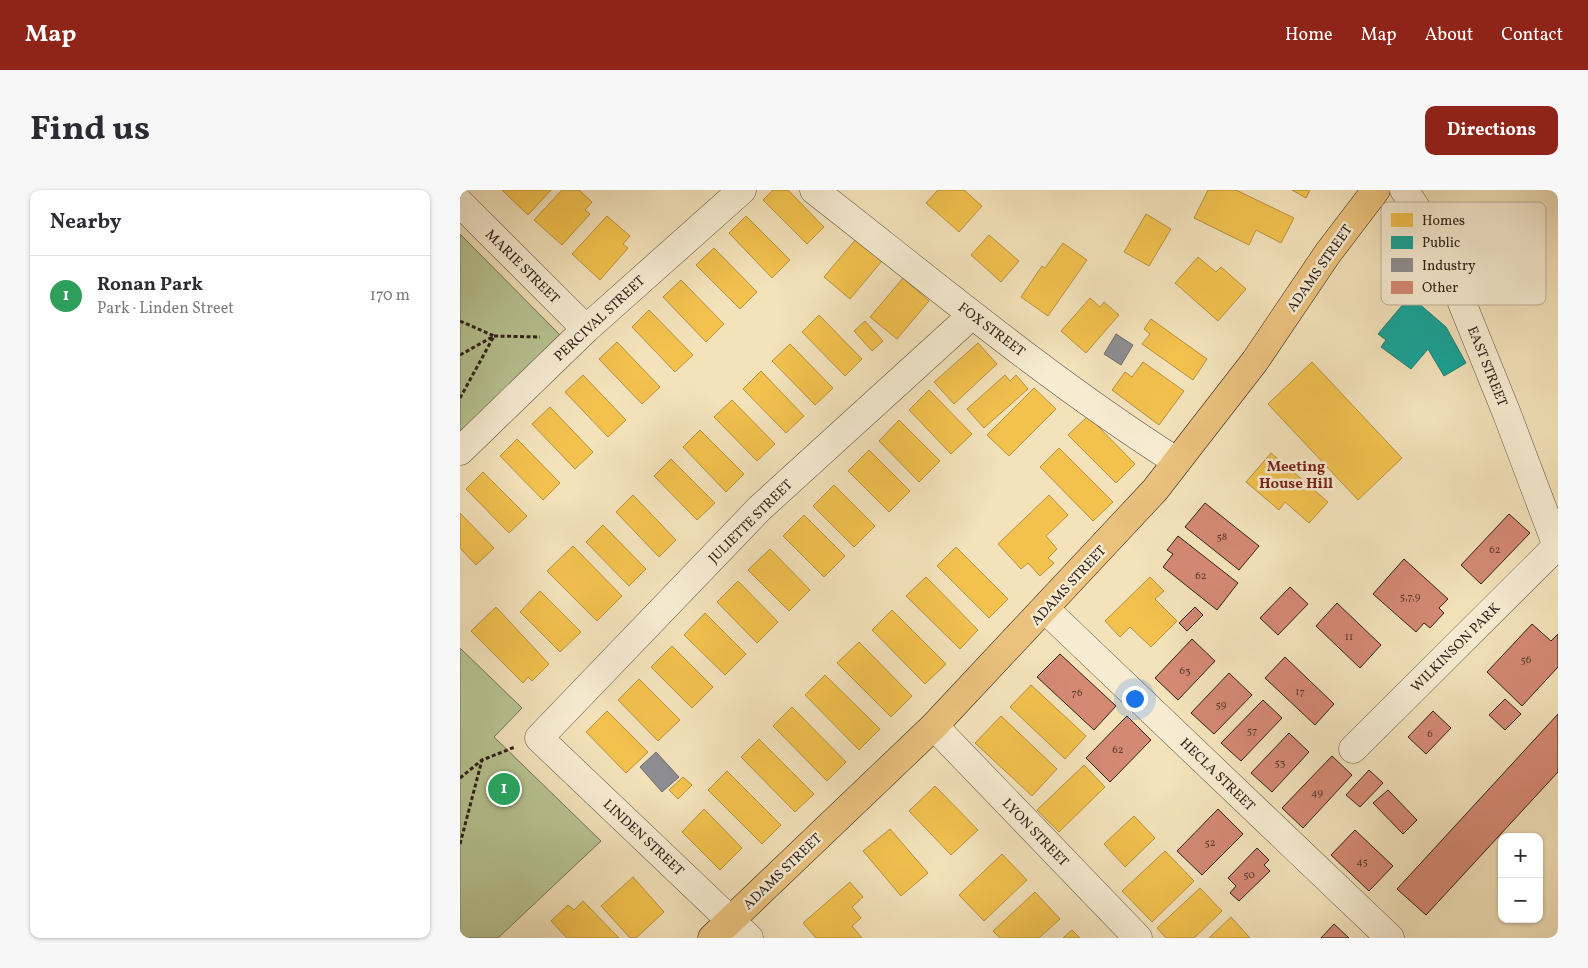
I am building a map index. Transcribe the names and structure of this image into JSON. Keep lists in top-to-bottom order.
{
  "streets": {
    "main road": ["ADAMS STREET"],
    "street": [
      "MARIE STREET",
      "PERCIVAL STREET",
      "FOX STREET",
      "EAST STREET",
      "JULIETTE STREET",
      "WILKINSON PARK",
      "HECLA STREET",
      "LYON STREET",
      "LINDEN STREET"
    ]
  },
  "crossings": [
    ["MARIE STREET", "PERCIVAL STREET"],
    ["ADAMS STREET", "FOX STREET"],
    ["ADAMS STREET", "HECLA STREET"],
    ["ADAMS STREET", "LYON STREET"],
    ["ADAMS STREET", "LINDEN STREET"],
    ["FOX STREET", "JULIETTE STREET"],
    ["EAST STREET", "WILKINSON PARK"],
    ["JULIETTE STREET", "LINDEN STREET"]
  ],
  "districts": ["Meeting House Hill"],
  "house_numbers": [
    "58",
    "62",
    "62",
    "5,7,9",
    "11",
    "56",
    "63",
    "17",
    "76",
    "59",
    "57",
    "6",
    "62",
    "53",
    "49",
    "52",
    "45",
    "50"
  ],
  "legend": [
    "Homes",
    "Public",
    "Industry",
    "Other"
  ],
  "page": {
    "header": "Map",
    "nav": [
      "Home",
      "Map",
      "About",
      "Contact"
    ],
    "title": "Find us",
    "buttons": "Directions",
    "heading": "Nearby",
    "list": [
      {
        "mark": "1",
        "name": "Ronan Park",
        "note": "Park · Linden Street",
        "value": "170 m"
      }
    ],
    "pins": "1",
    "map_buttons": ["+", "−"]
  }
}
